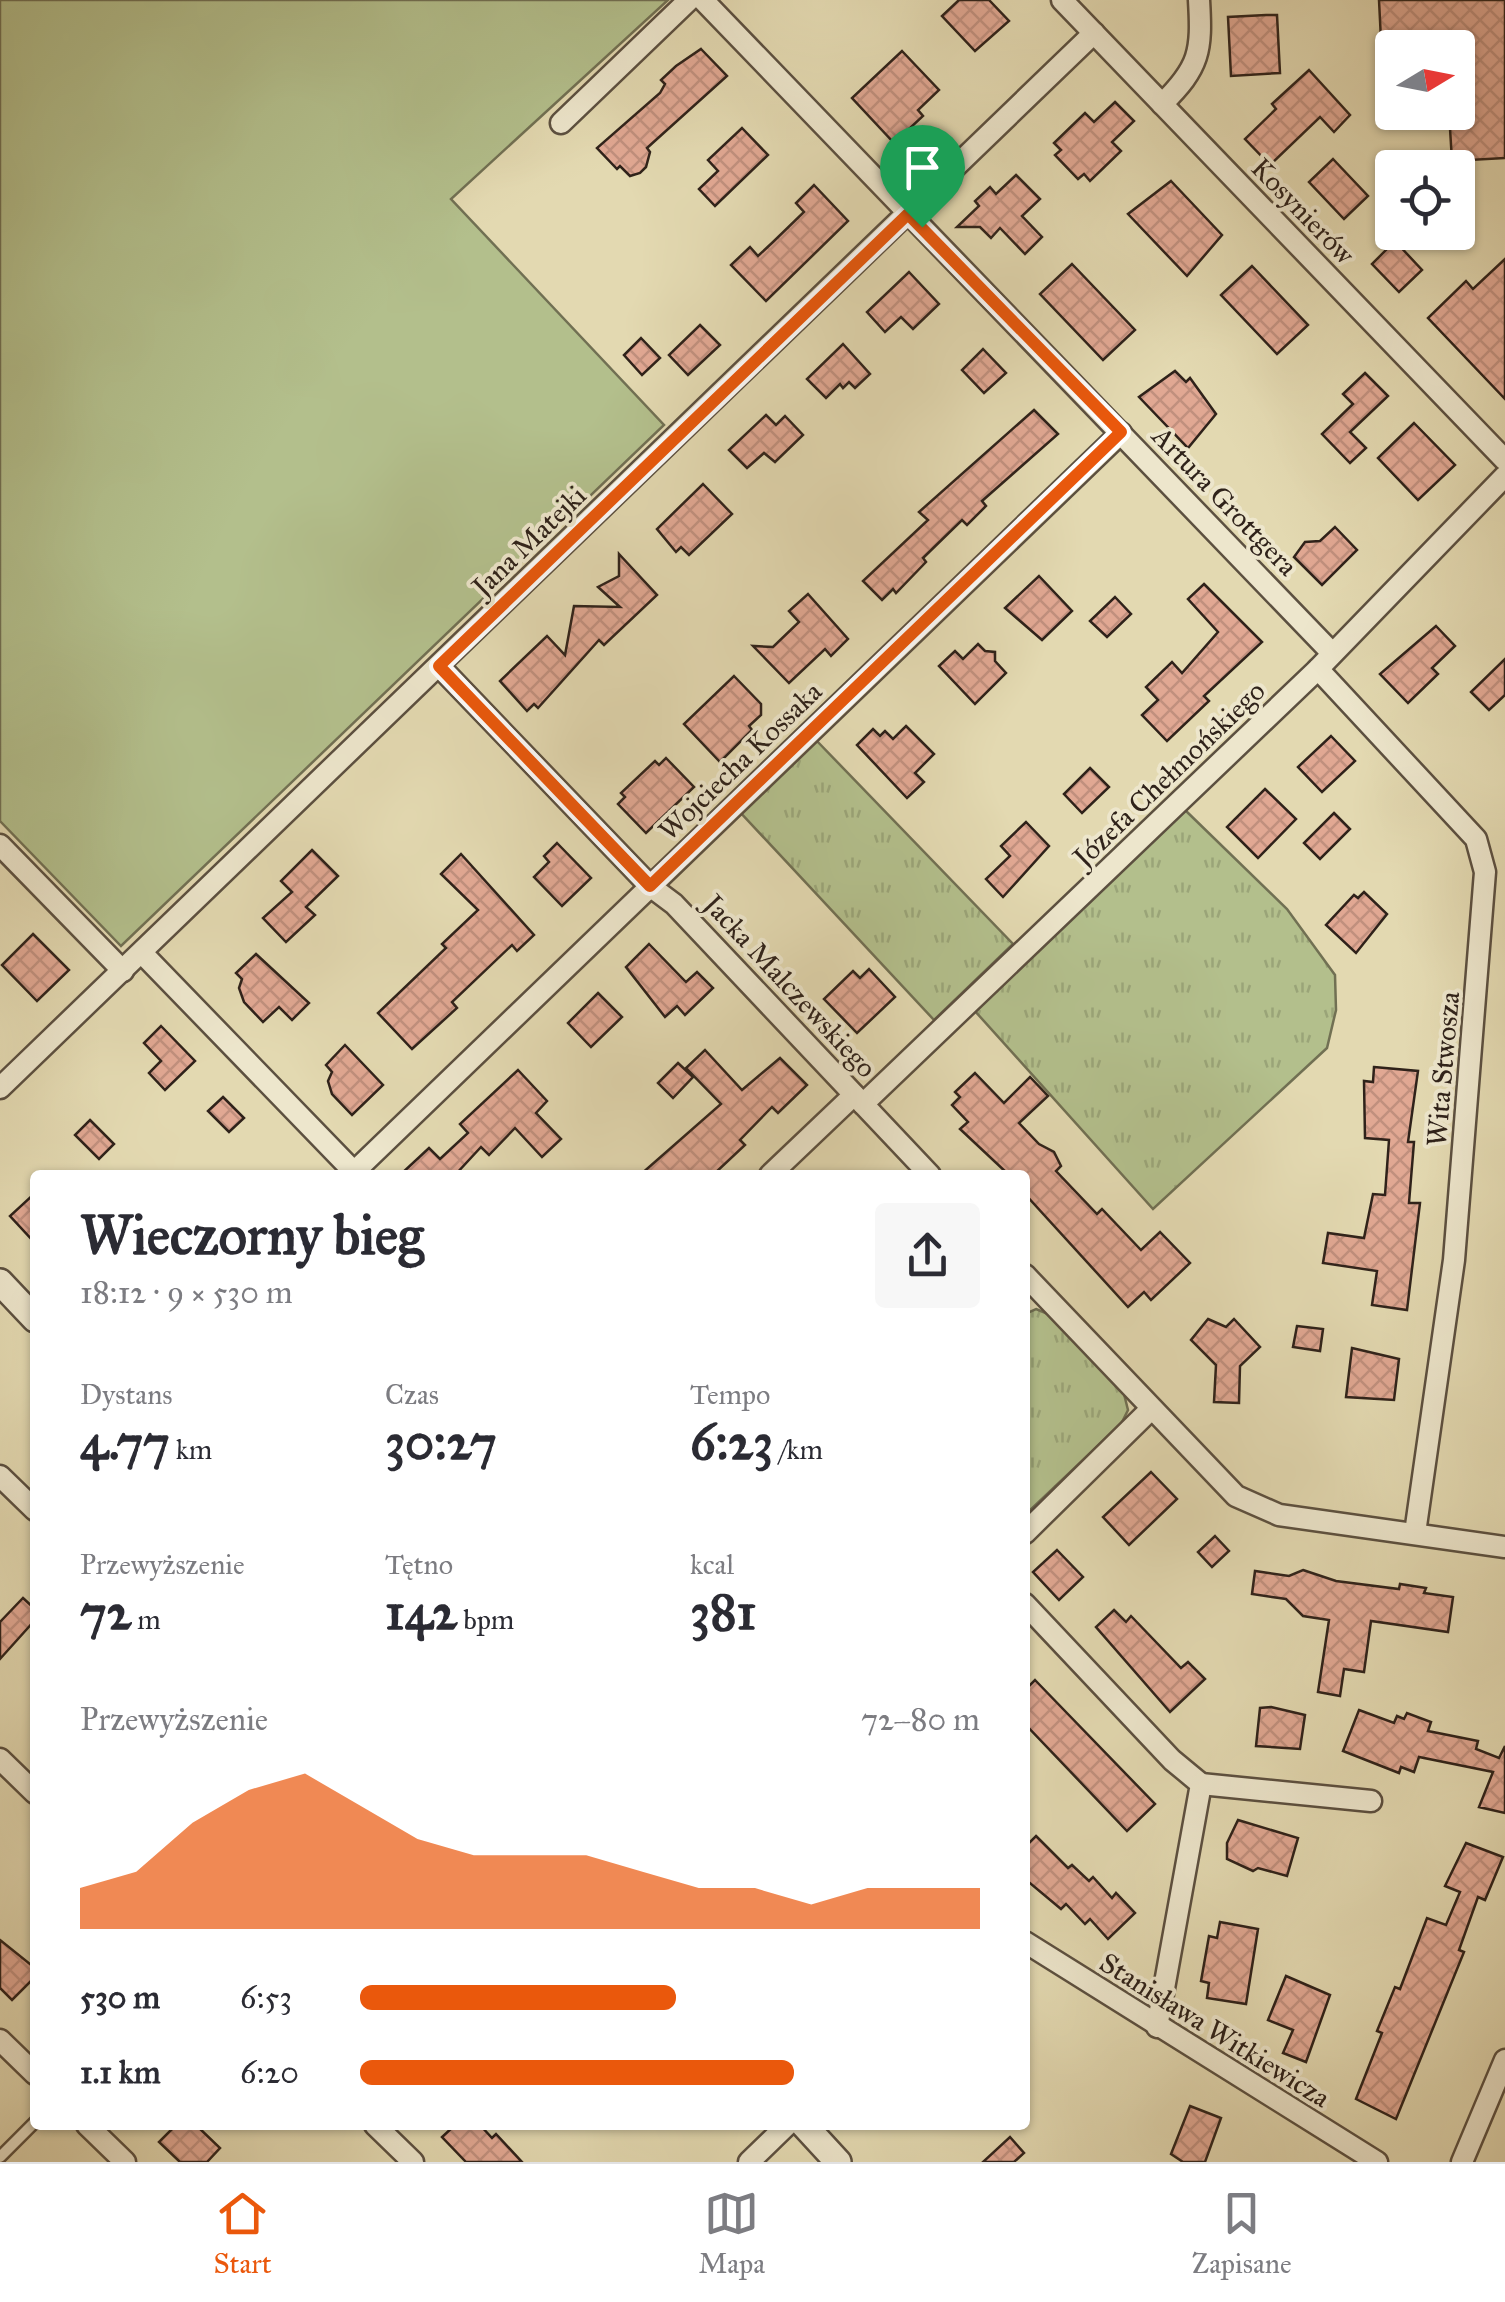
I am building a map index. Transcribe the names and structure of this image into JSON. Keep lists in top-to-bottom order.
{
  "streets": {
    "street": [
      "Kosynierów",
      "Artura Grottgera",
      "Jana Matejki",
      "Wojciecha Kossaka",
      "Józefa Chełmońskiego",
      "Jacka Malczewskiego",
      "Wita Stwosza",
      "Stanisława Witkiewicza"
    ]
  },
  "crossings": [
    ["Kosynierów", "Jana Matejki"],
    ["Artura Grottgera", "Jana Matejki"],
    ["Artura Grottgera", "Wojciecha Kossaka"],
    ["Artura Grottgera", "Józefa Chełmońskiego"],
    ["Jana Matejki", "Jacka Malczewskiego"],
    ["Wojciecha Kossaka", "Jacka Malczewskiego"],
    ["Józefa Chełmońskiego", "Jacka Malczewskiego"],
    ["Józefa Chełmońskiego", "Wita Stwosza"]
  ],
  "north": "right",
  "page": {
    "heading": ["Wieczorny bieg", "18:12 · 9 × 530 m"],
    "stats": [
      ["Dystans", "4.77 km"],
      ["Czas", "30:27"],
      ["Tempo", "6:23 /km"],
      ["Przewyższenie", "72 m"],
      ["Tętno", "142 bpm"],
      ["kcal", "381"]
    ],
    "chart": ["Przewyższenie", "72–80 m"],
    "list": [
      {
        "name": "530 m",
        "note": "6:53"
      },
      {
        "name": "1.1 km",
        "note": "6:20"
      }
    ],
    "tabs": ["Start", "Mapa", "Zapisane"]
  }
}
